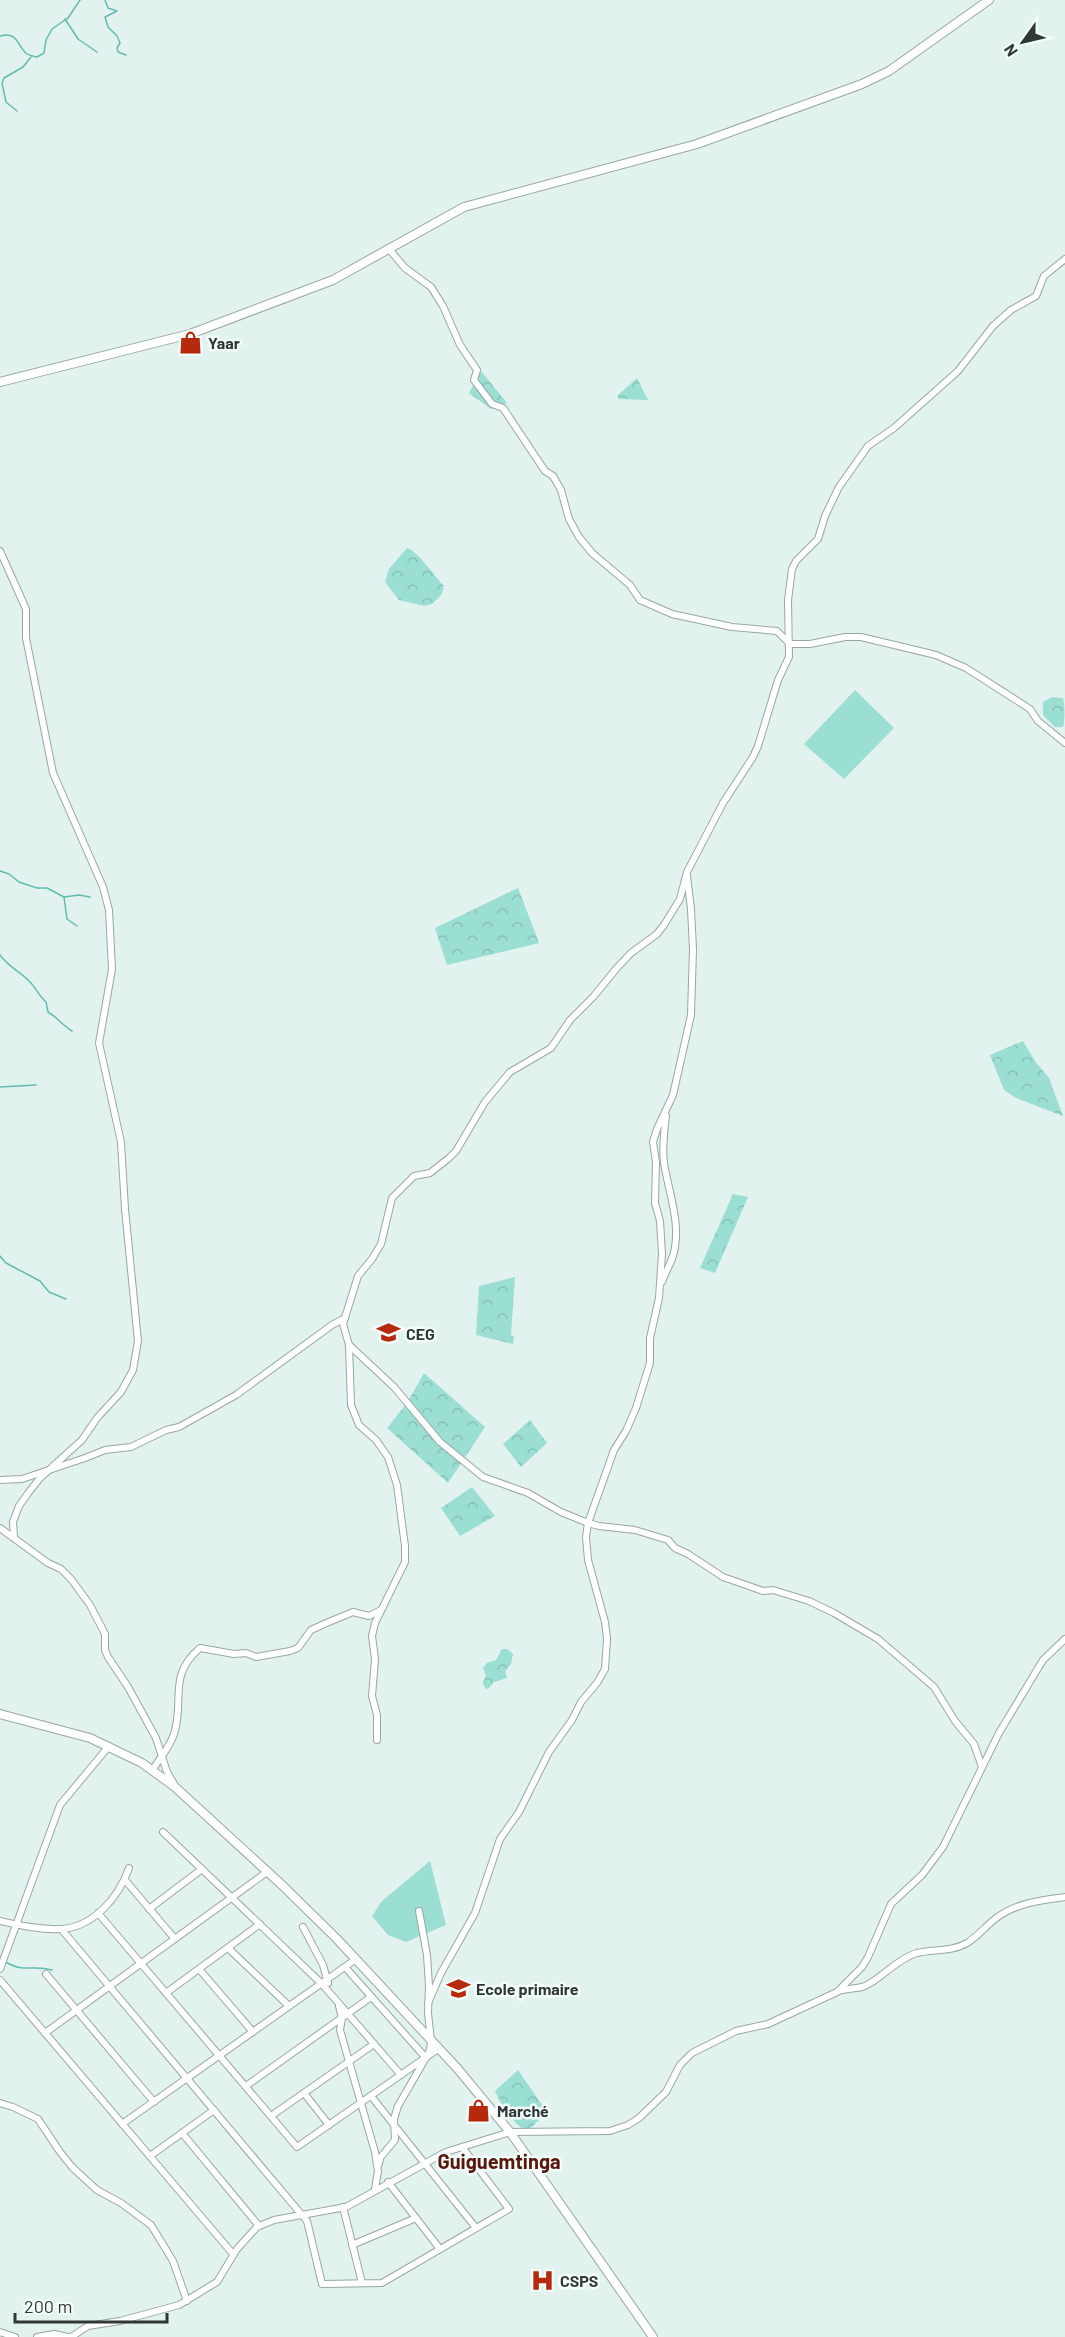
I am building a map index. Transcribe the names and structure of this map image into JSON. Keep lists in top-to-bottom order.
{
  "districts": ["Guiguemtinga"],
  "places": {
    "shop": ["Yaar", "Marché"],
    "school or university": ["CEG", "Ecole primaire"],
    "hospital": ["CSPS"]
  },
  "scale_bar": "200 m",
  "north": "bottom left"
}
